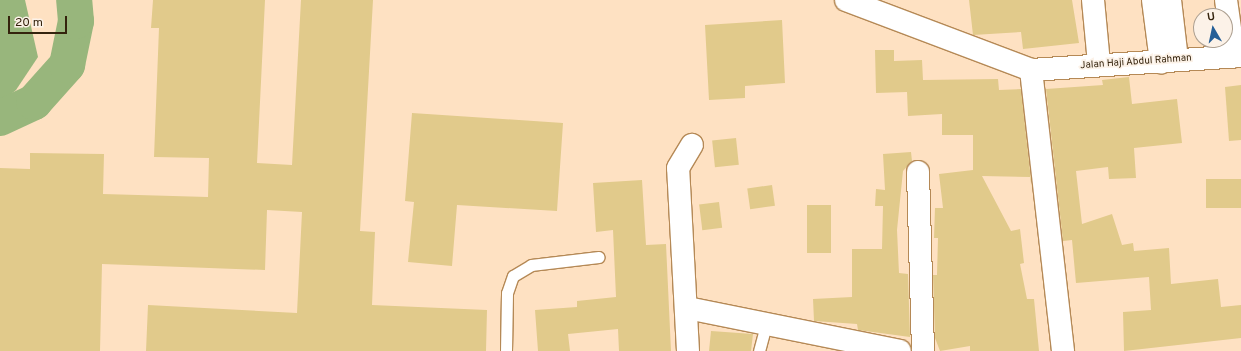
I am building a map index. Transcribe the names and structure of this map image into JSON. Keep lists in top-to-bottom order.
{
  "streets": {
    "street": ["Jalan Haji Abdul Rahman"]
  },
  "scale_bar": "20 m",
  "north": "top"
}
